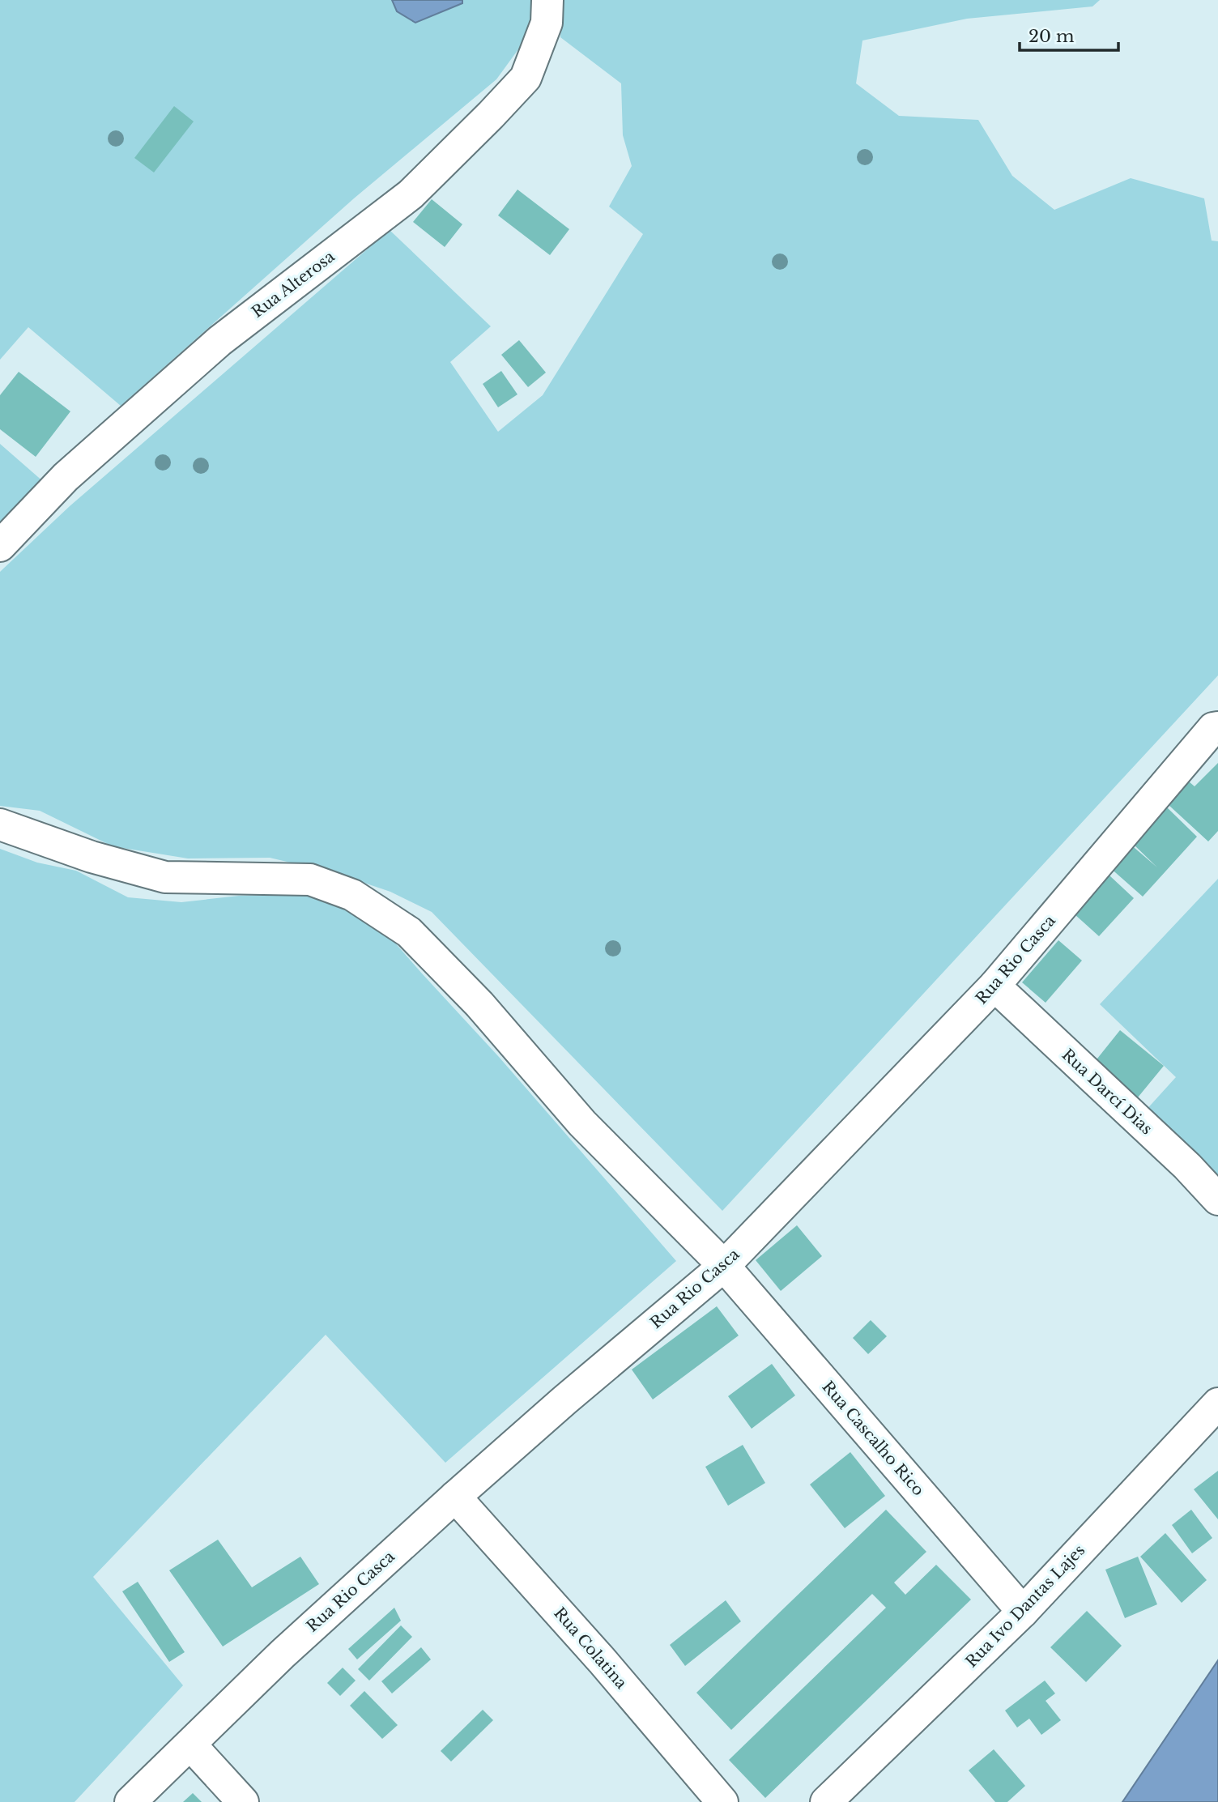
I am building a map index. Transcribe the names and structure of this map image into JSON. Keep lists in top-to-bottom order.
{
  "streets": {
    "street": [
      "Rua Alterosa",
      "Rua Rio Casca",
      "Rua Darcí Dias",
      "Rua Cascalho Rico",
      "Rua Ivo Dantas Lajes",
      "Rua Colatina"
    ]
  },
  "crossings": [
    ["Rua Rio Casca", "Rua Darcí Dias"],
    ["Rua Rio Casca", "Rua Cascalho Rico"],
    ["Rua Rio Casca", "Rua Colatina"],
    ["Rua Cascalho Rico", "Rua Ivo Dantas Lajes"]
  ],
  "scale_bar": "20 m"
}
